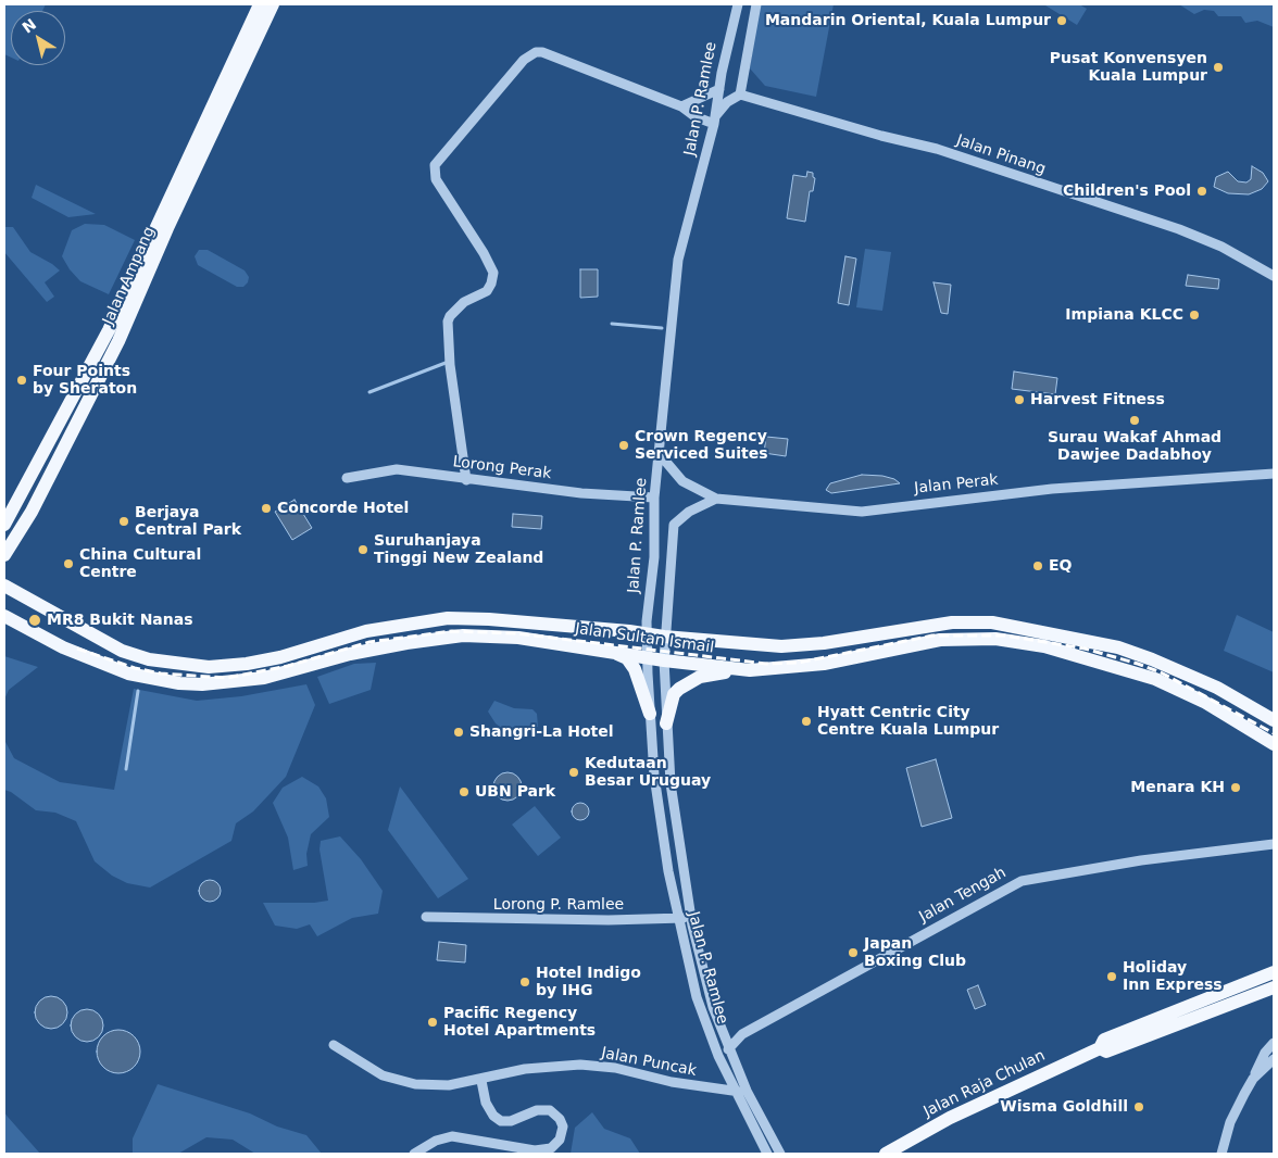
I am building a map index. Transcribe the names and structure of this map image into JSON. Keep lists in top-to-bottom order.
{
  "streets": {
    "main road": ["Jalan Ampang", "Jalan Sultan Ismail", "Jalan Raja Chulan"],
    "street": [
      "Jalan P. Ramlee",
      "Jalan Pinang",
      "Lorong Perak",
      "Jalan Perak",
      "Jalan Tengah",
      "Lorong P. Ramlee",
      "Jalan Puncak"
    ]
  },
  "crossings": [
    ["Jalan P. Ramlee", "Lorong Perak"],
    ["Jalan P. Ramlee", "Jalan Perak"],
    ["Jalan P. Ramlee", "Jalan Sultan Ismail"],
    ["Jalan P. Ramlee", "Jalan Tengah"],
    ["Jalan P. Ramlee", "Lorong P. Ramlee"],
    ["Jalan P. Ramlee", "Jalan Puncak"]
  ],
  "places": [
    "Mandarin Oriental, Kuala Lumpur",
    "Pusat Konvensyen Kuala Lumpur",
    "Children's Pool",
    "Impiana KLCC",
    "Four Points by Sheraton",
    "Harvest Fitness",
    "Surau Wakaf Ahmad Dawjee Dadabhoy",
    "Crown Regency Serviced Suites",
    "Concorde Hotel",
    "Berjaya Central Park",
    "Suruhanjaya Tinggi New Zealand",
    "China Cultural Centre",
    "EQ",
    "MR8 Bukit Nanas",
    "Hyatt Centric City Centre Kuala Lumpur",
    "Shangri-La Hotel",
    "Kedutaan Besar Uruguay",
    "Menara KH",
    "UBN Park",
    "Japan Boxing Club",
    "Holiday Inn Express",
    "Hotel Indigo by IHG",
    "Pacific Regency Hotel Apartments",
    "Wisma Goldhill"
  ],
  "north": "top left"
}
